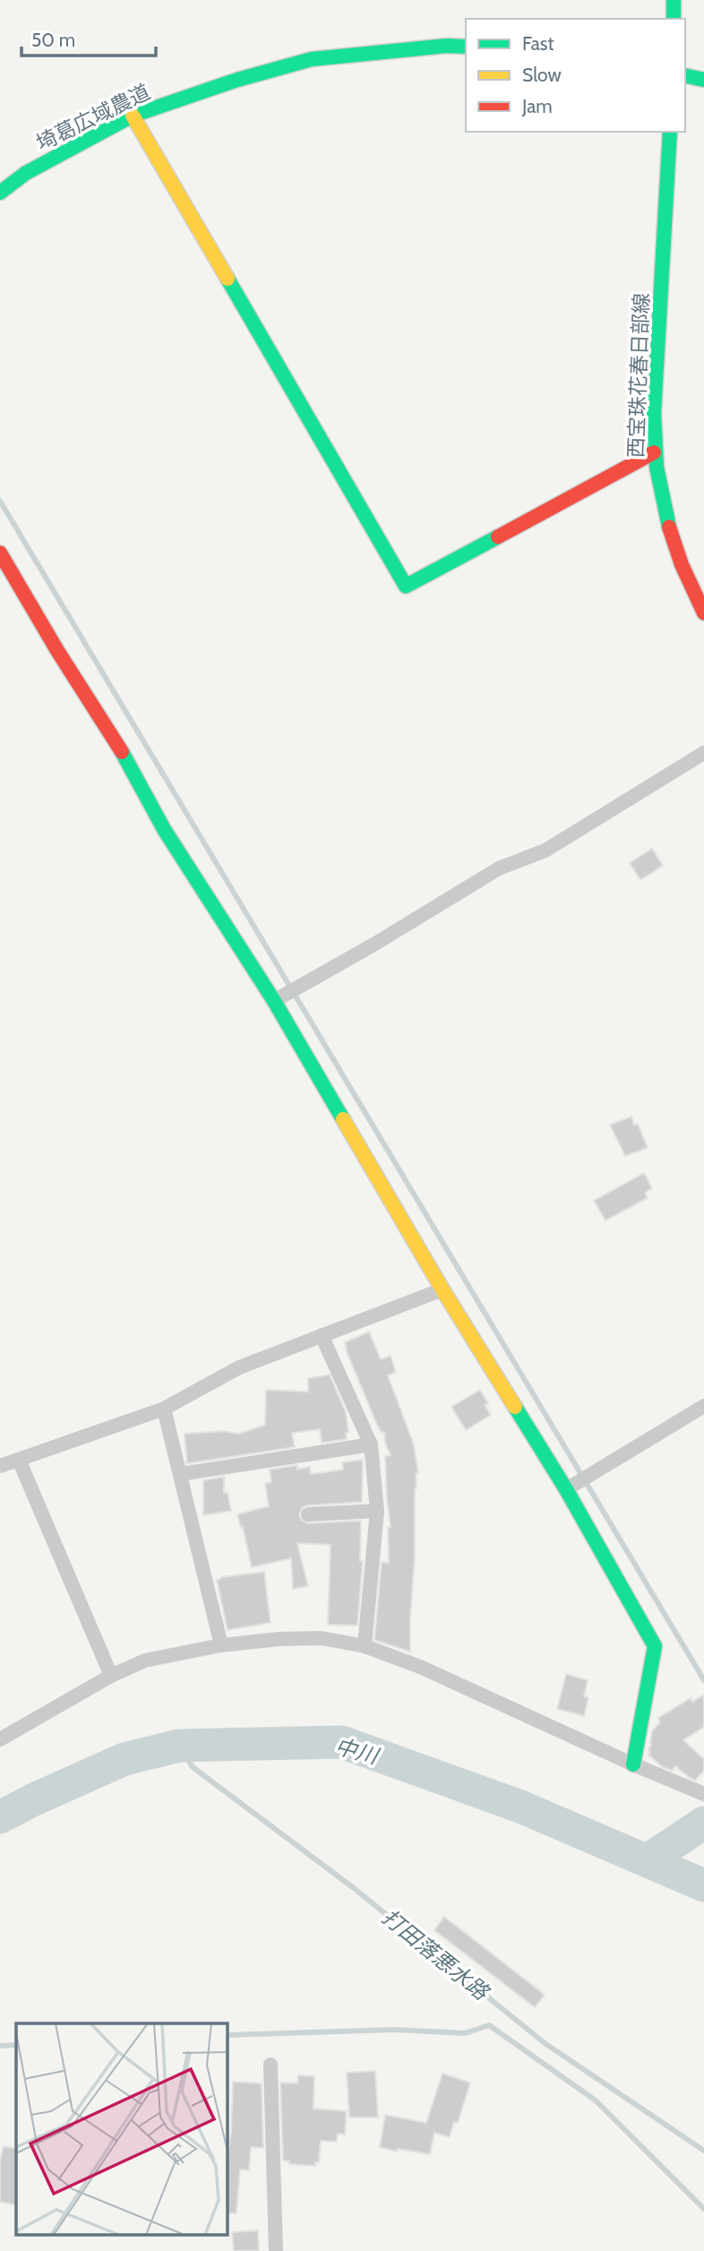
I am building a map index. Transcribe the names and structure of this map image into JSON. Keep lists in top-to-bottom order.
{
  "streets": {
    "street": ["埼葛広域農道", "西宝珠花春日部線"]
  },
  "water": ["中川", "打田落悪水路"],
  "legend": ["Fast", "Slow", "Jam"],
  "scale_bar": "50 m"
}
